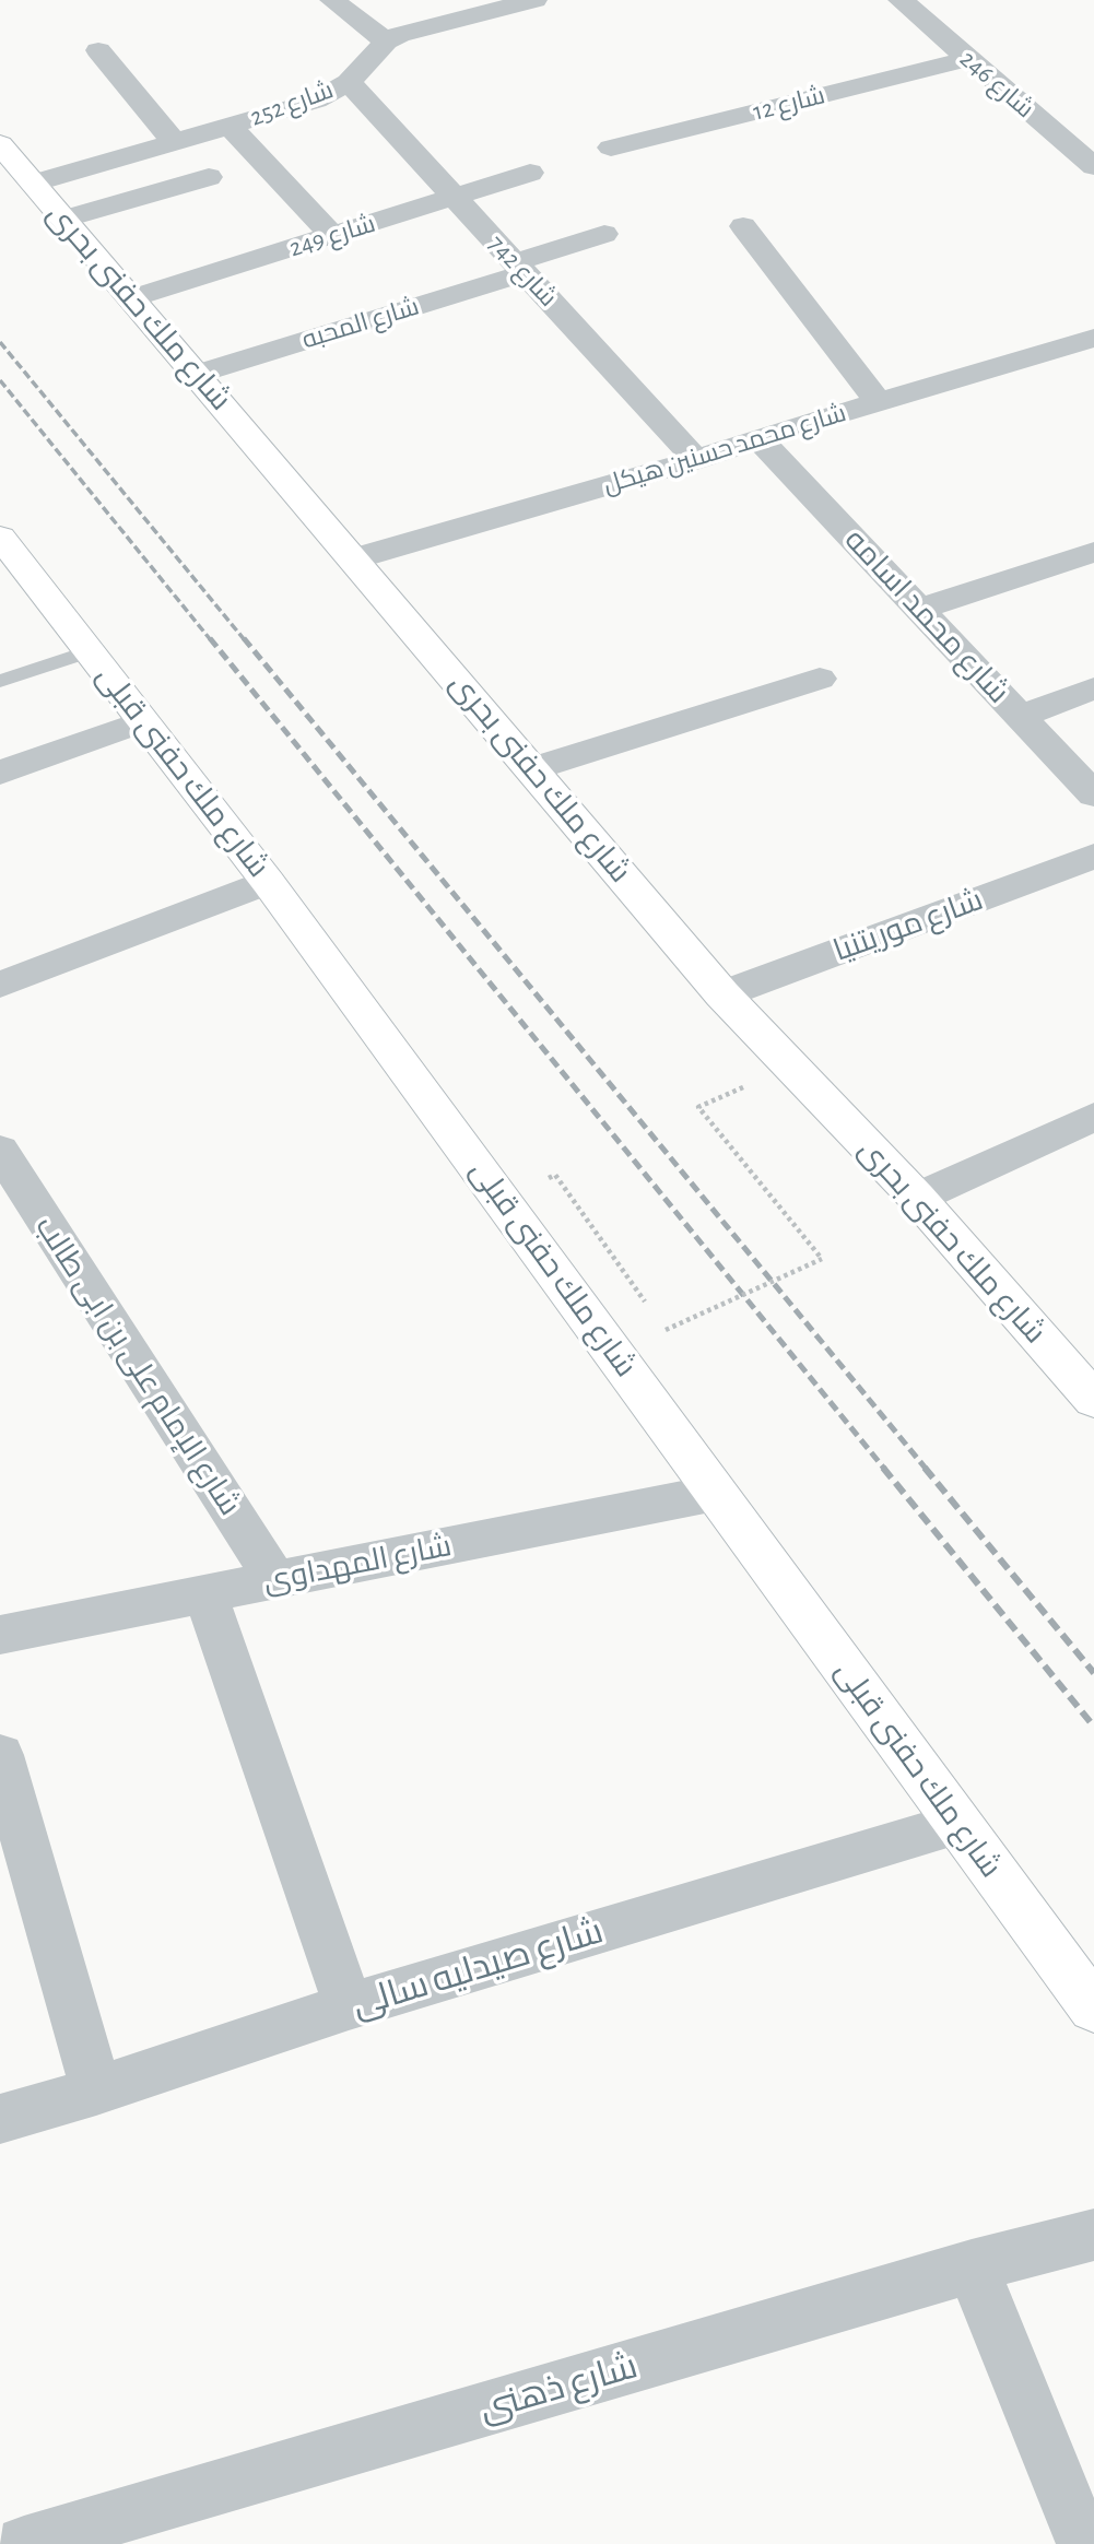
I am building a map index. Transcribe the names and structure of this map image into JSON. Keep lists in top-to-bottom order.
{
  "streets": {
    "street": [
      "شارع 246",
      "شارع 252",
      "شارع 12",
      "شارع 249",
      "شارع 742",
      "شارع ملك حفنى بحرى",
      "شارع المحبه",
      "شارع محمد حسنين هيكل",
      "شارع محمد اسامه",
      "شارع ملك حفنى قبلى",
      "شارع موريتنيا",
      "شارع الإمام على بن ابى طالب",
      "شارع المهداوى",
      "شارع صيدليه سالى",
      "شارع ذهنى"
    ]
  },
  "crossings": [
    ["شارع 246", "شارع 12"],
    ["شارع 252", "شارع 742"],
    ["شارع 252", "شارع ملك حفنى بحرى"],
    ["شارع 249", "شارع 742"],
    ["شارع 249", "شارع ملك حفنى بحرى"],
    ["شارع 742", "شارع المحبه"],
    ["شارع 742", "شارع محمد حسنين هيكل"],
    ["شارع ملك حفنى بحرى", "شارع المحبه"],
    ["شارع ملك حفنى بحرى", "شارع محمد حسنين هيكل"],
    ["شارع ملك حفنى بحرى", "شارع موريتنيا"],
    ["شارع محمد حسنين هيكل", "شارع محمد اسامه"],
    ["شارع ملك حفنى قبلى", "شارع المهداوى"],
    ["شارع ملك حفنى قبلى", "شارع صيدليه سالى"],
    ["شارع الإمام على بن ابى طالب", "شارع المهداوى"]
  ]
}
